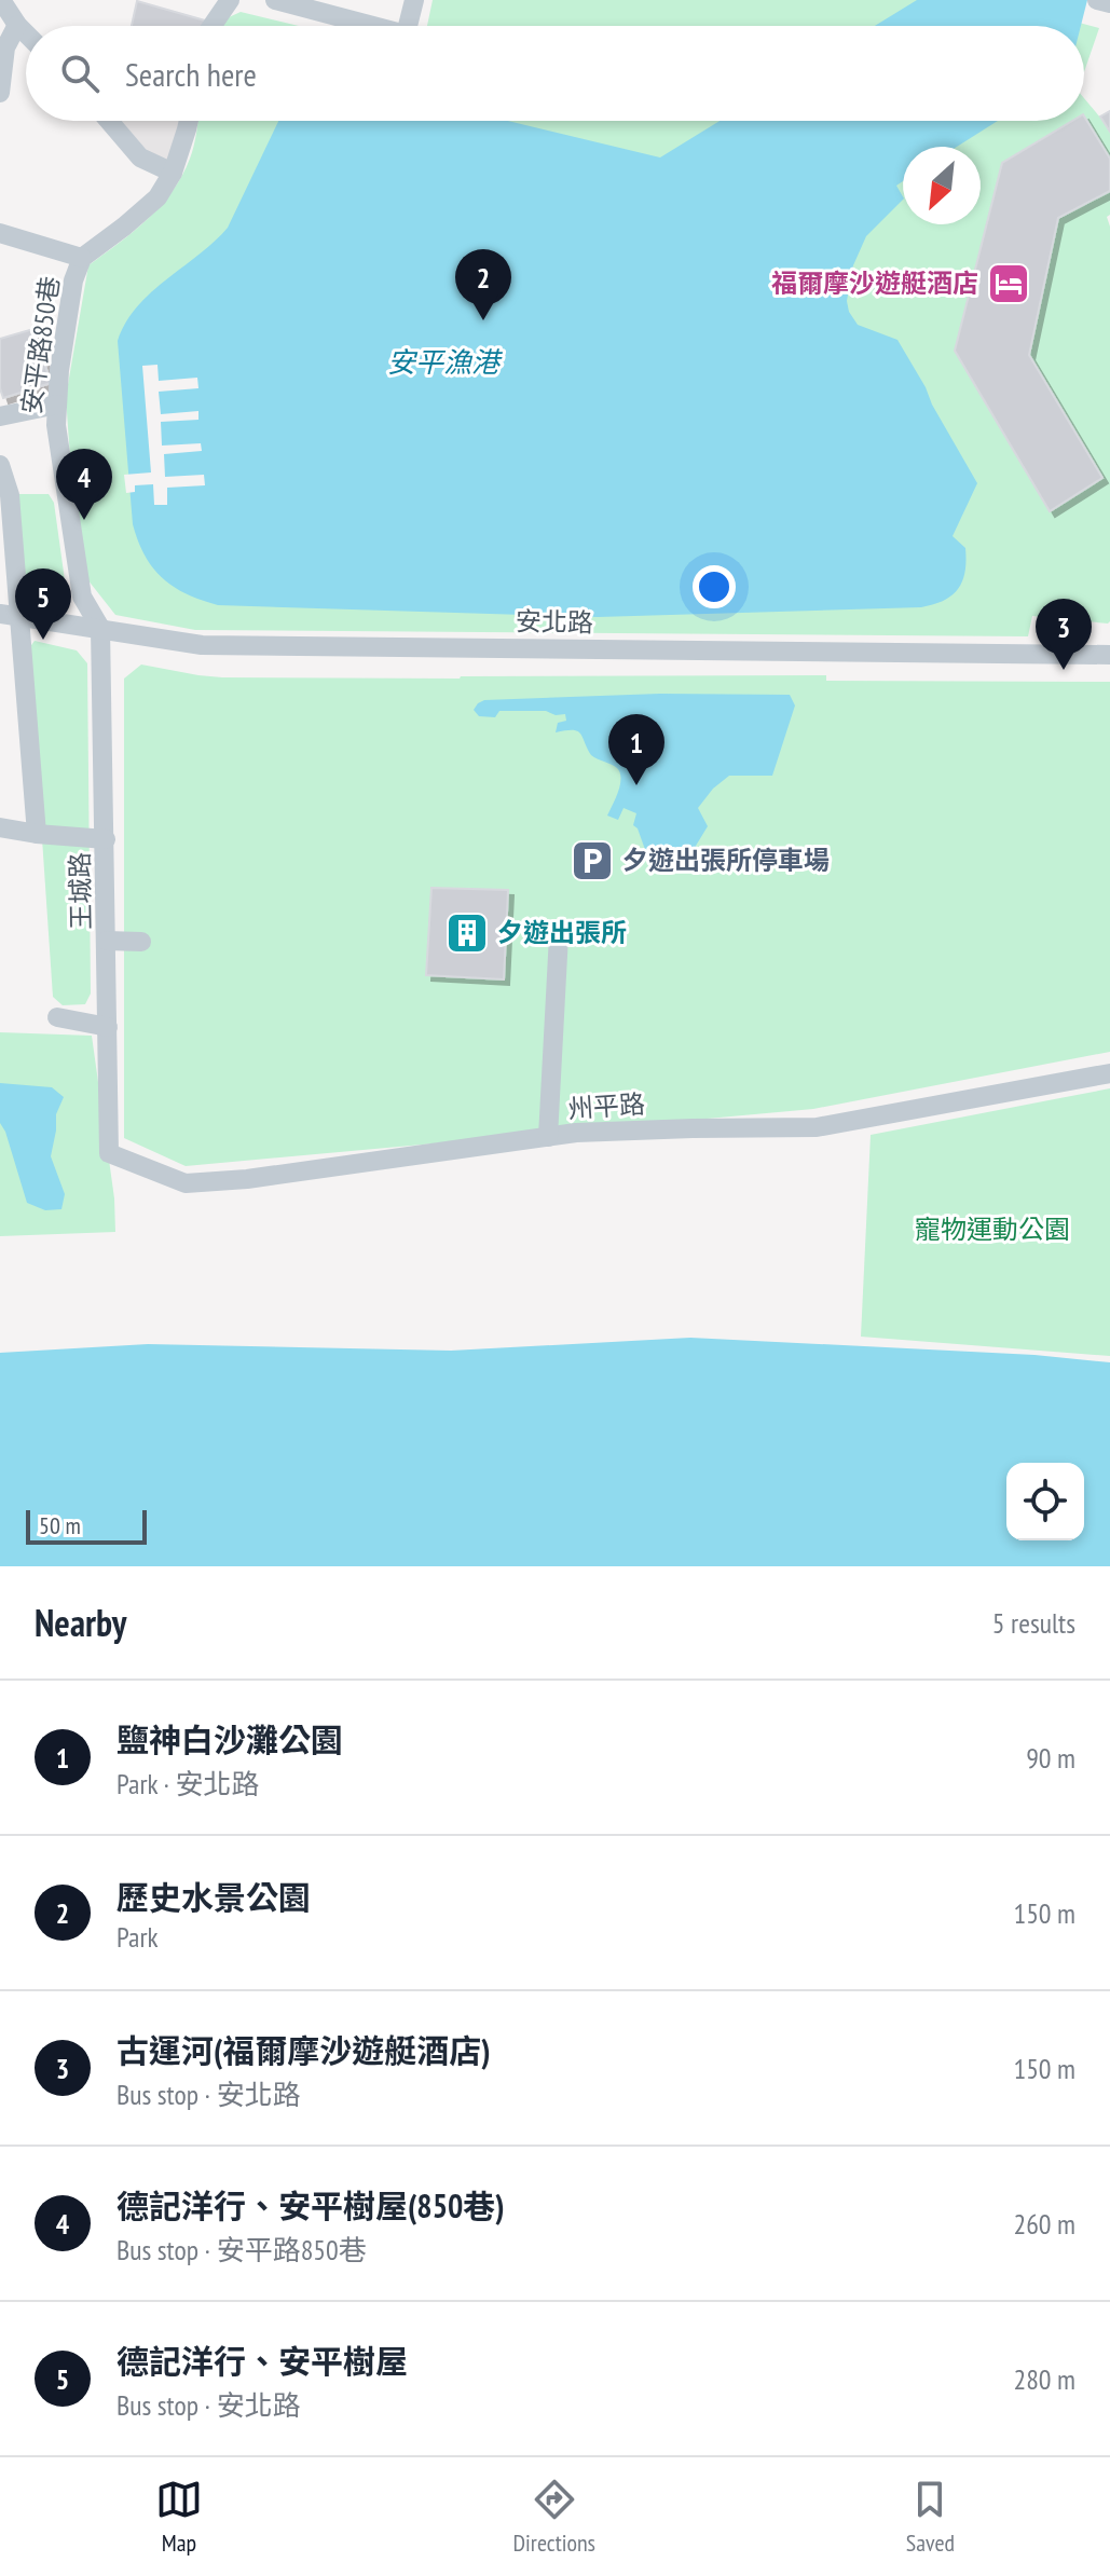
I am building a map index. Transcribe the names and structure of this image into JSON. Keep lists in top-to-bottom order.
{
  "streets": {
    "street": [
      "安平路850巷",
      "安北路",
      "王城路",
      "州平路"
    ]
  },
  "crossings": [
    ["安平路850巷", "安北路"],
    ["安平路850巷", "王城路"],
    ["安北路", "王城路"],
    ["王城路", "州平路"]
  ],
  "water": ["安平漁港"],
  "parks": ["寵物運動公園"],
  "places": {
    "hotel": ["福爾摩沙遊艇酒店"],
    "parking": ["夕遊出張所停車場"],
    "building": ["夕遊出張所"]
  },
  "scale_bar": "50 m",
  "north": "bottom left",
  "page": {
    "search": "Search here",
    "pins": [
      "2",
      "4",
      "5",
      "3",
      "1"
    ],
    "scale": "50 m",
    "heading": ["Nearby", "5 results"],
    "list": [
      {
        "mark": "1",
        "name": "鹽神白沙灘公園",
        "note": "Park · 安北路",
        "value": "90 m"
      },
      {
        "mark": "2",
        "name": "歷史水景公園",
        "note": "Park",
        "value": "150 m"
      },
      {
        "mark": "3",
        "name": "古運河(福爾摩沙遊艇酒店)",
        "note": "Bus stop · 安北路",
        "value": "150 m"
      },
      {
        "mark": "4",
        "name": "德記洋行、安平樹屋(850巷)",
        "note": "Bus stop · 安平路850巷",
        "value": "260 m"
      },
      {
        "mark": "5",
        "name": "德記洋行、安平樹屋",
        "note": "Bus stop · 安北路",
        "value": "280 m"
      }
    ],
    "nav": ["Map", "Directions", "Saved"]
  }
}
